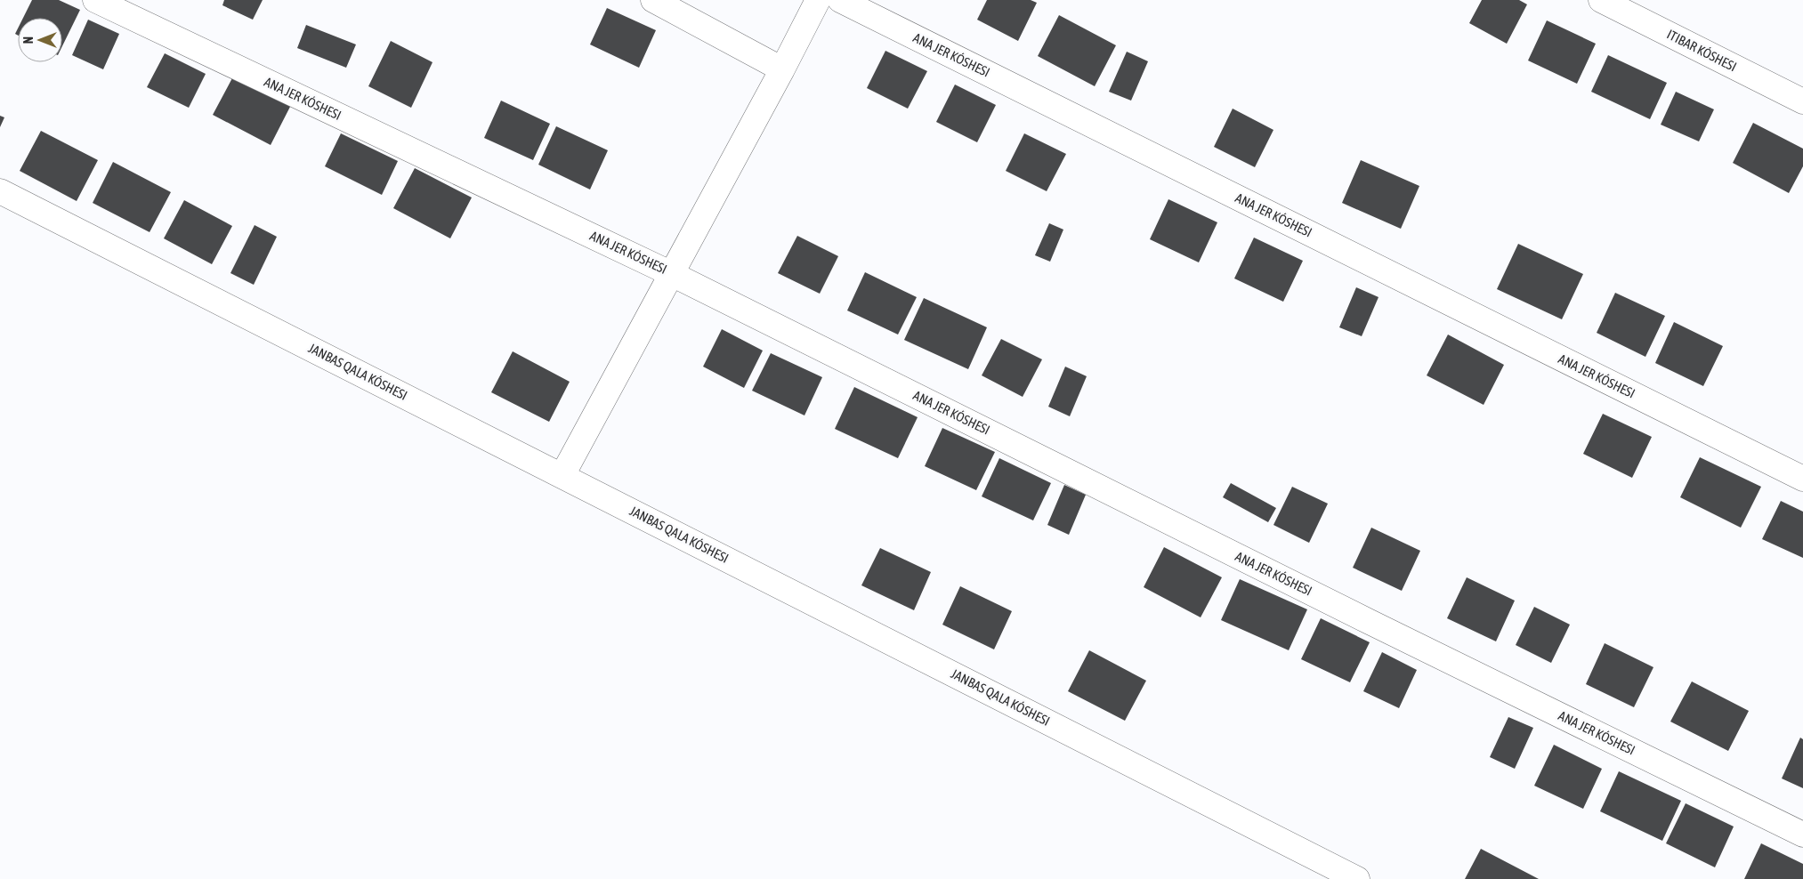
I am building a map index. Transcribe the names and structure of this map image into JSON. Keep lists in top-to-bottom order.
{
  "streets": {
    "street": ["ITIBAR KÓSHESI", "ANA JER KÓSHESI", "JANBAS QALA KÓSHESI"]
  },
  "north": "left"
}
